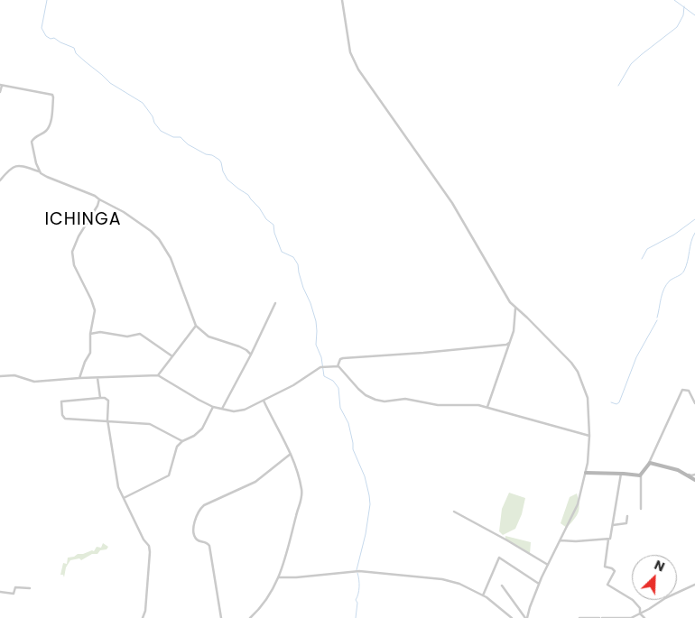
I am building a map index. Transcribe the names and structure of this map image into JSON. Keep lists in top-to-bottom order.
{
  "districts": ["ICHINGA"],
  "north": "top right"
}
